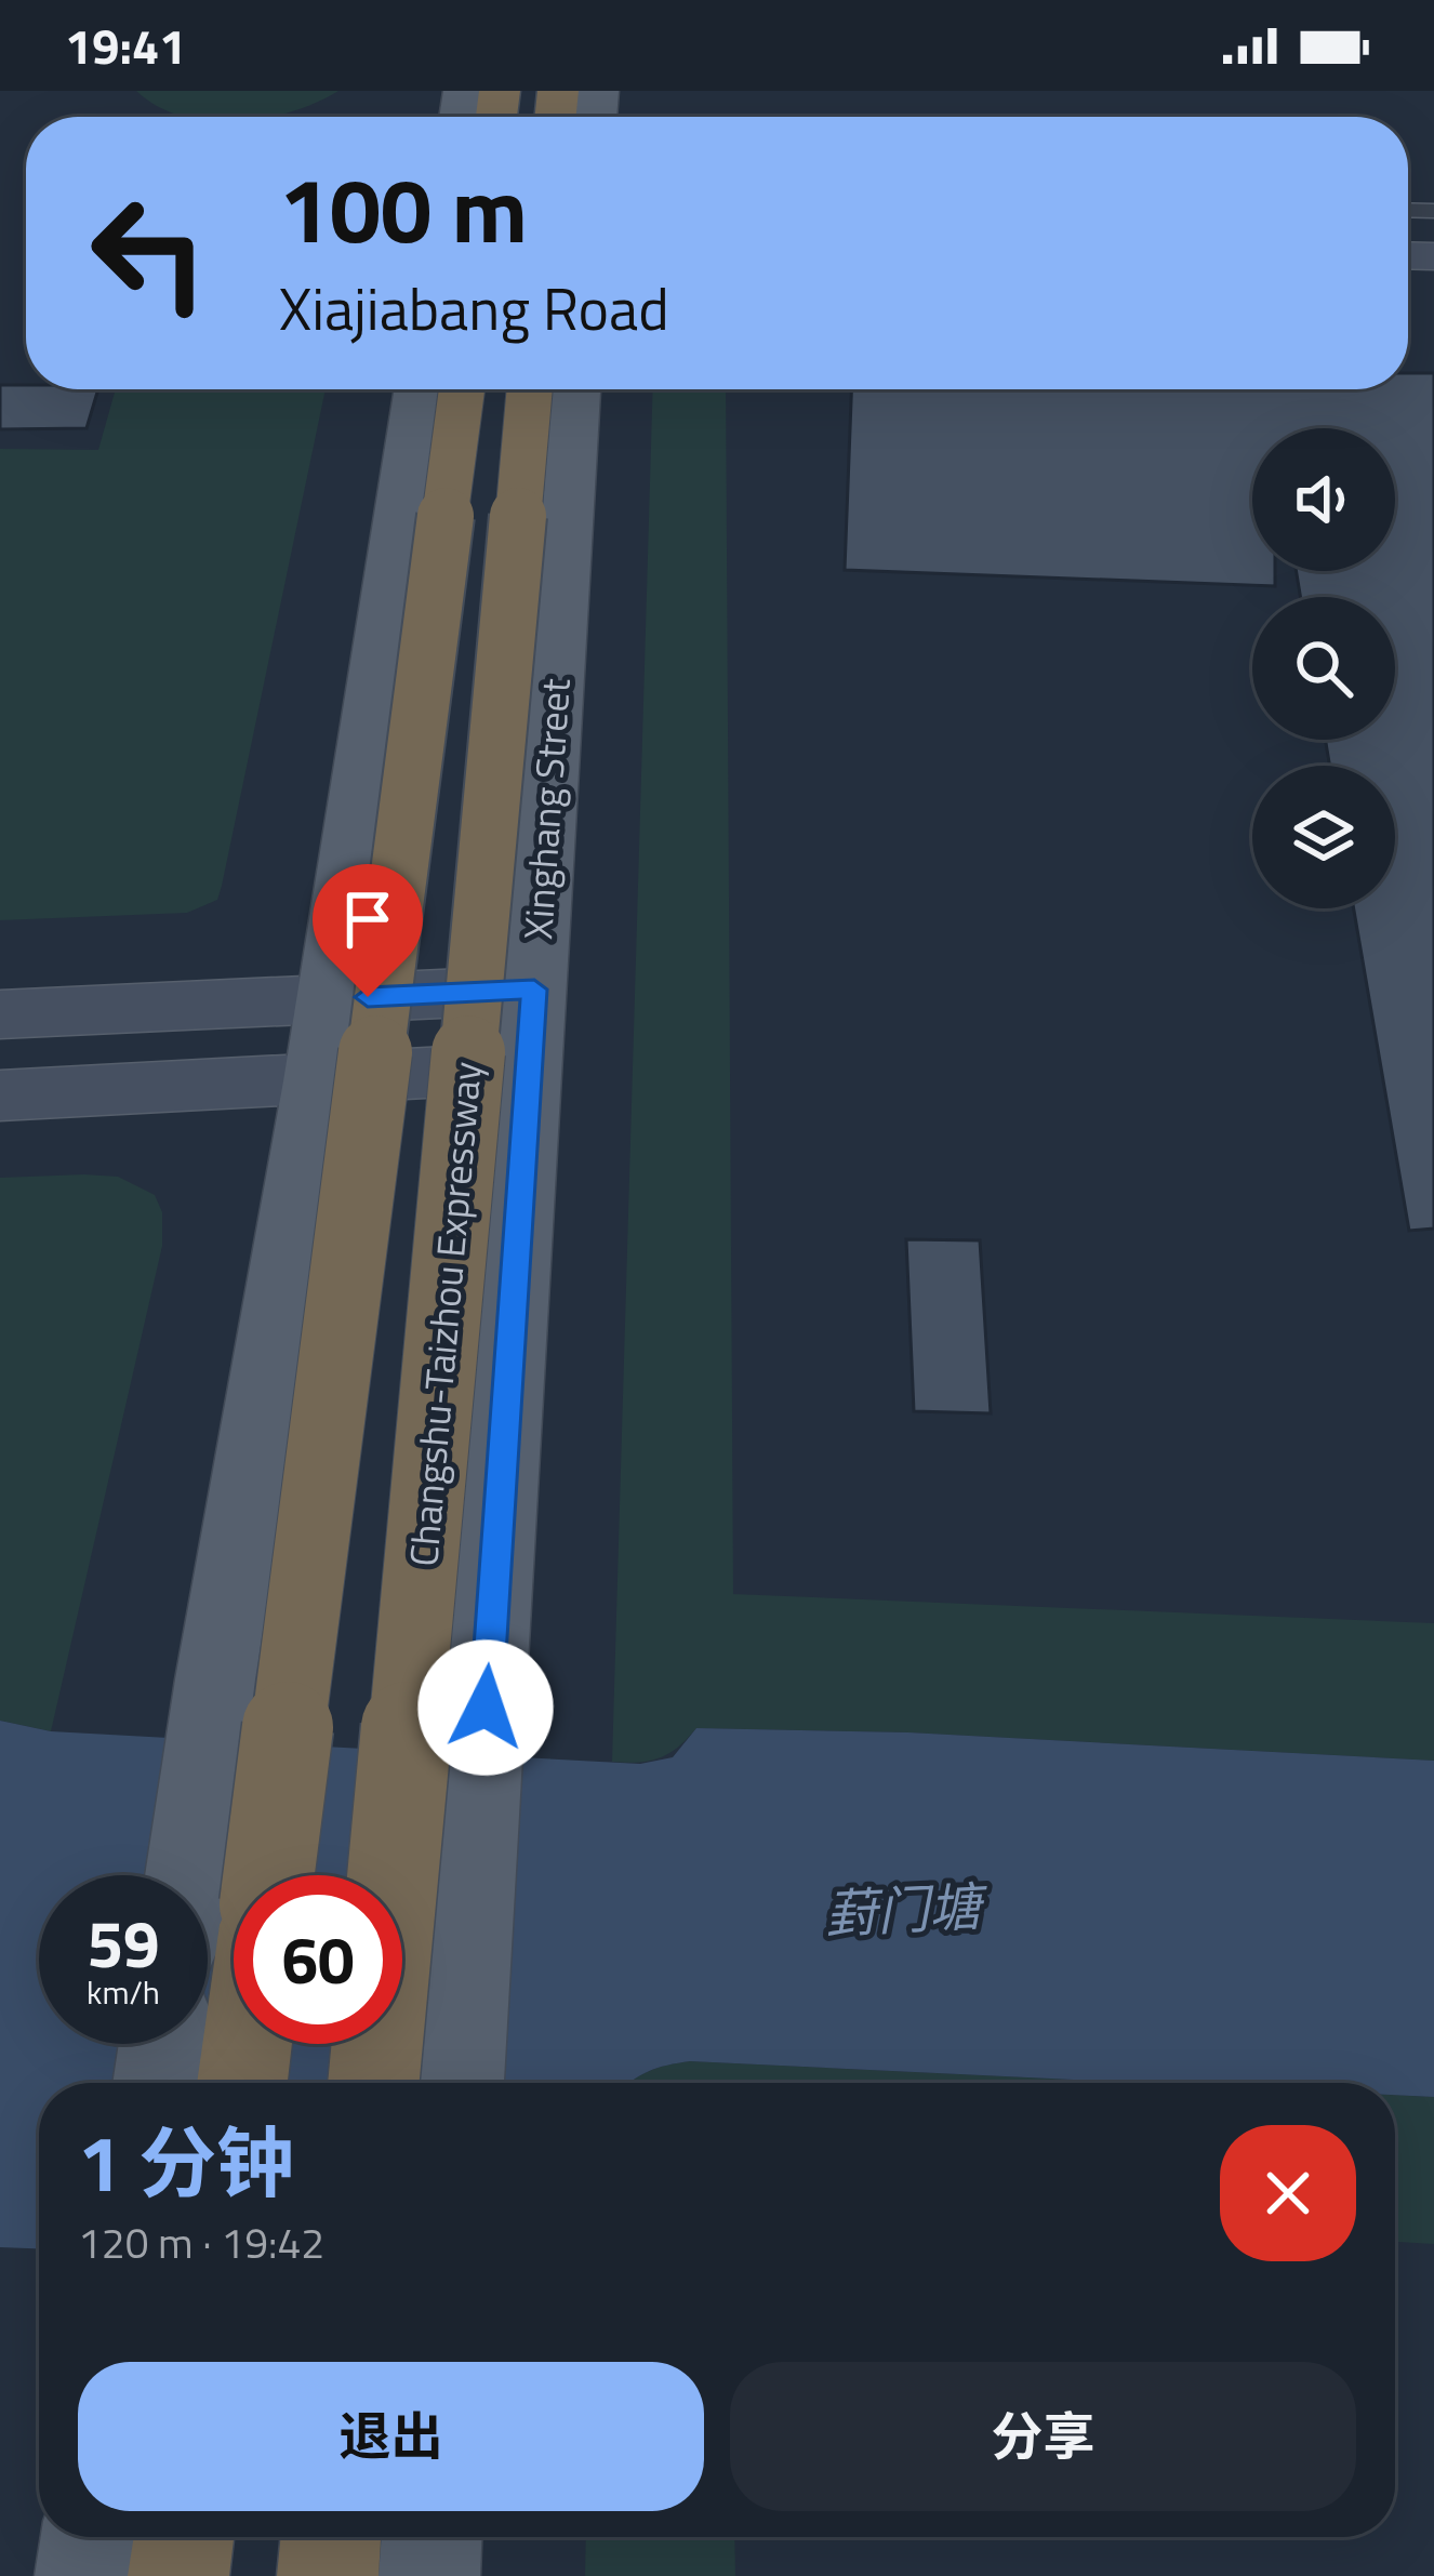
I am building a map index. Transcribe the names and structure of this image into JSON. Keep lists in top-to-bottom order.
{
  "streets": {
    "highway": ["Changshu-Taizhou Expressway"],
    "main road": ["Xinghang Street"]
  },
  "water": ["葑门塘"],
  "page": {
    "status": "19:41",
    "turn": ["100 m", "Xiajiabang Road"],
    "speed": "59 km/h",
    "limit": "60",
    "heading": ["1 分钟", "120 m · 19:42"],
    "buttons": ["退出", "分享"]
  }
}
